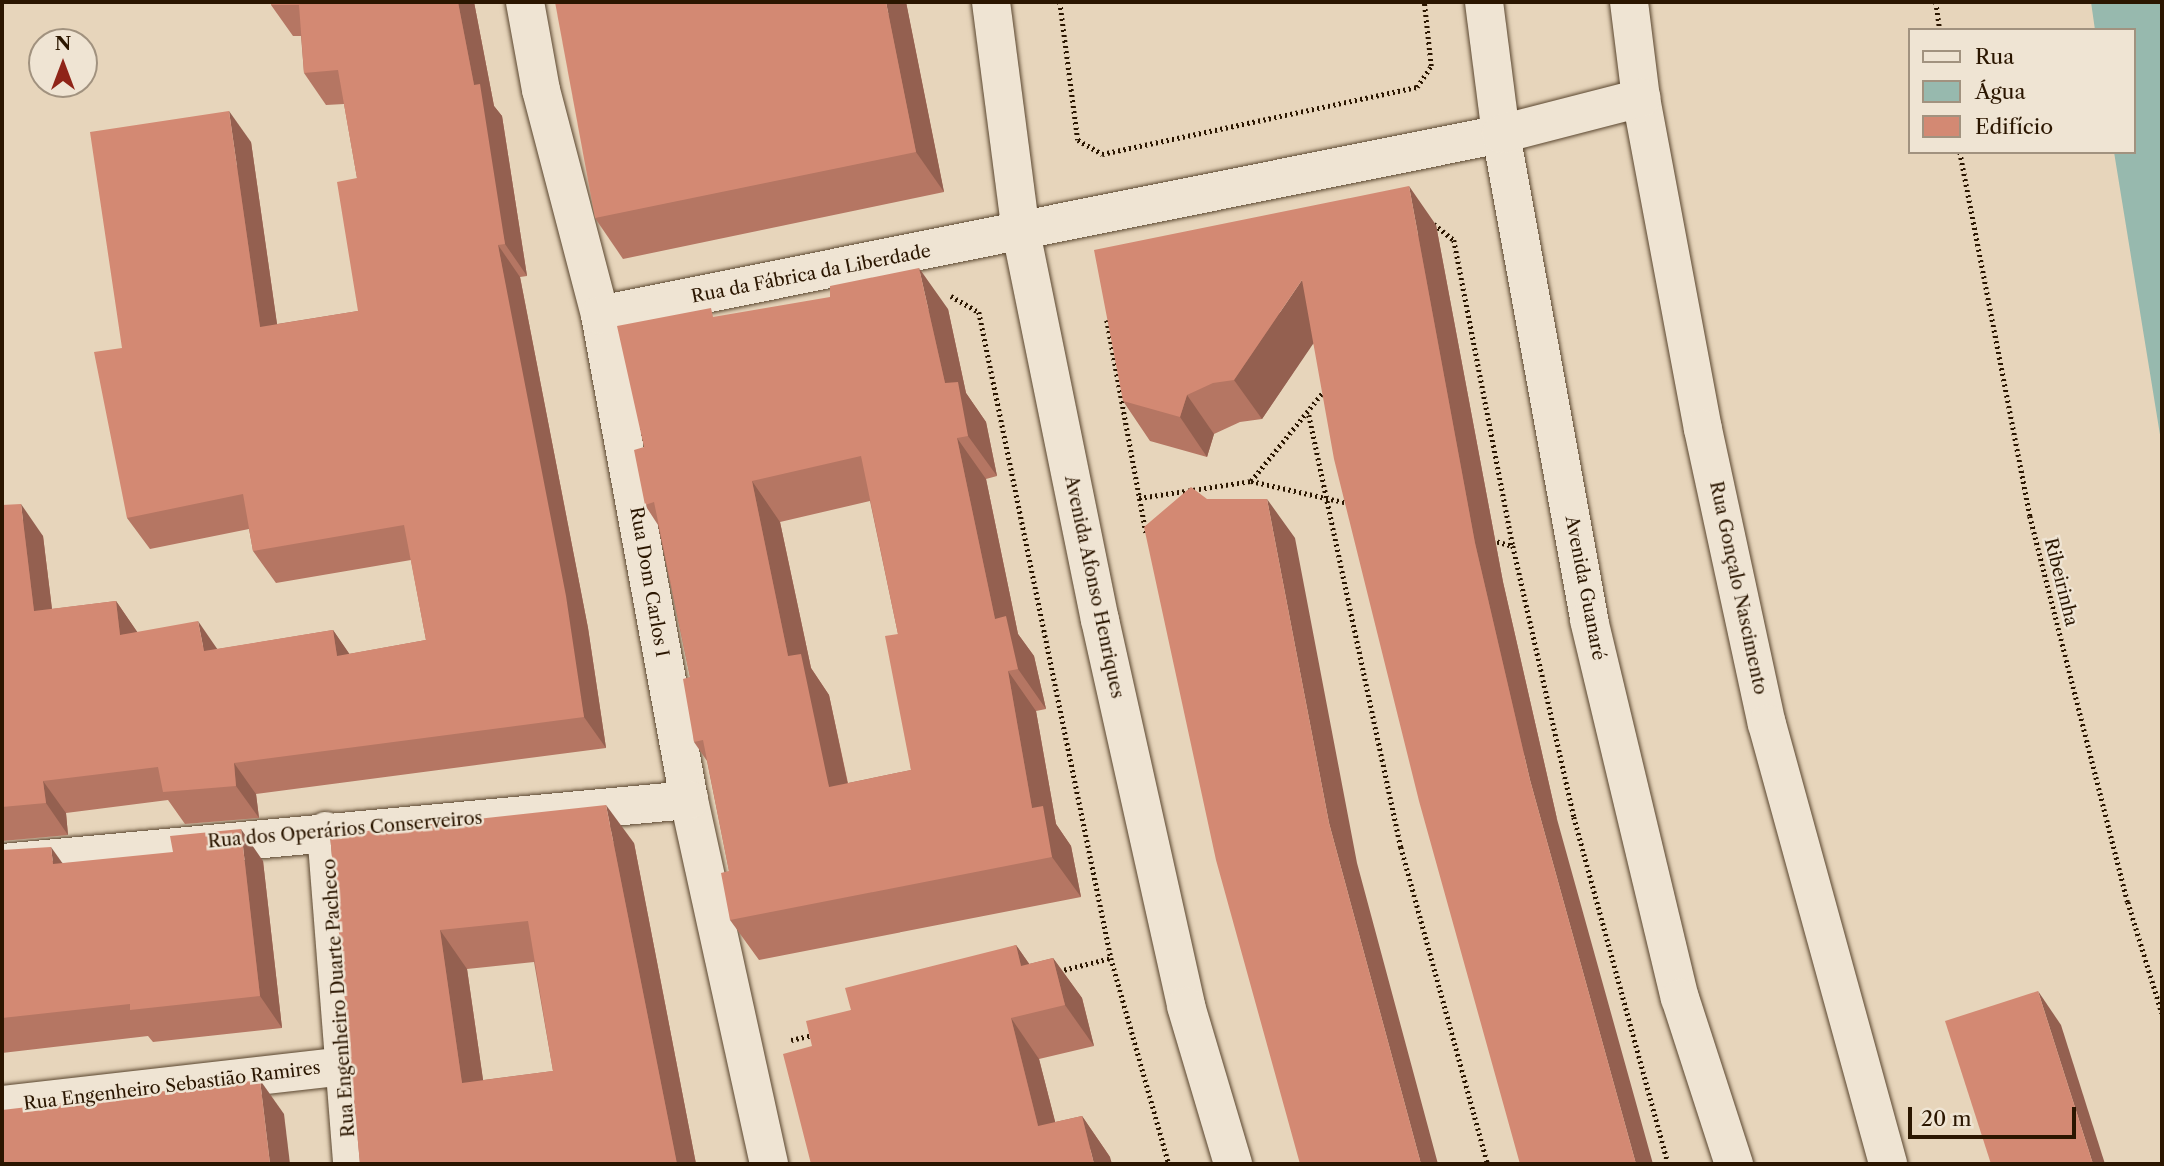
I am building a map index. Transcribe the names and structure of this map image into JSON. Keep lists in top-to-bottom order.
{
  "streets": {
    "street": [
      "Rua da Fábrica da Liberdade",
      "Rua Dom Carlos I",
      "Avenida Afonso Henriques",
      "Avenida Guanaré",
      "Rua Gonçalo Nascimento",
      "Rua dos Operários Conserveiros",
      "Rua Engenheiro Duarte Pacheco",
      "Rua Engenheiro Sebastião Ramires"
    ],
    "path": ["Ribeirinha"]
  },
  "crossings": [
    ["Rua da Fábrica da Liberdade", "Rua Dom Carlos I"],
    ["Rua da Fábrica da Liberdade", "Avenida Afonso Henriques"],
    ["Rua da Fábrica da Liberdade", "Avenida Guanaré"],
    ["Rua da Fábrica da Liberdade", "Rua Gonçalo Nascimento"],
    ["Rua Dom Carlos I", "Rua dos Operários Conserveiros"],
    ["Rua dos Operários Conserveiros", "Rua Engenheiro Duarte Pacheco"],
    ["Rua Engenheiro Duarte Pacheco", "Rua Engenheiro Sebastião Ramires"]
  ],
  "legend": ["Rua", "Água", "Edifício"],
  "scale_bar": "20 m",
  "north": "top"
}
